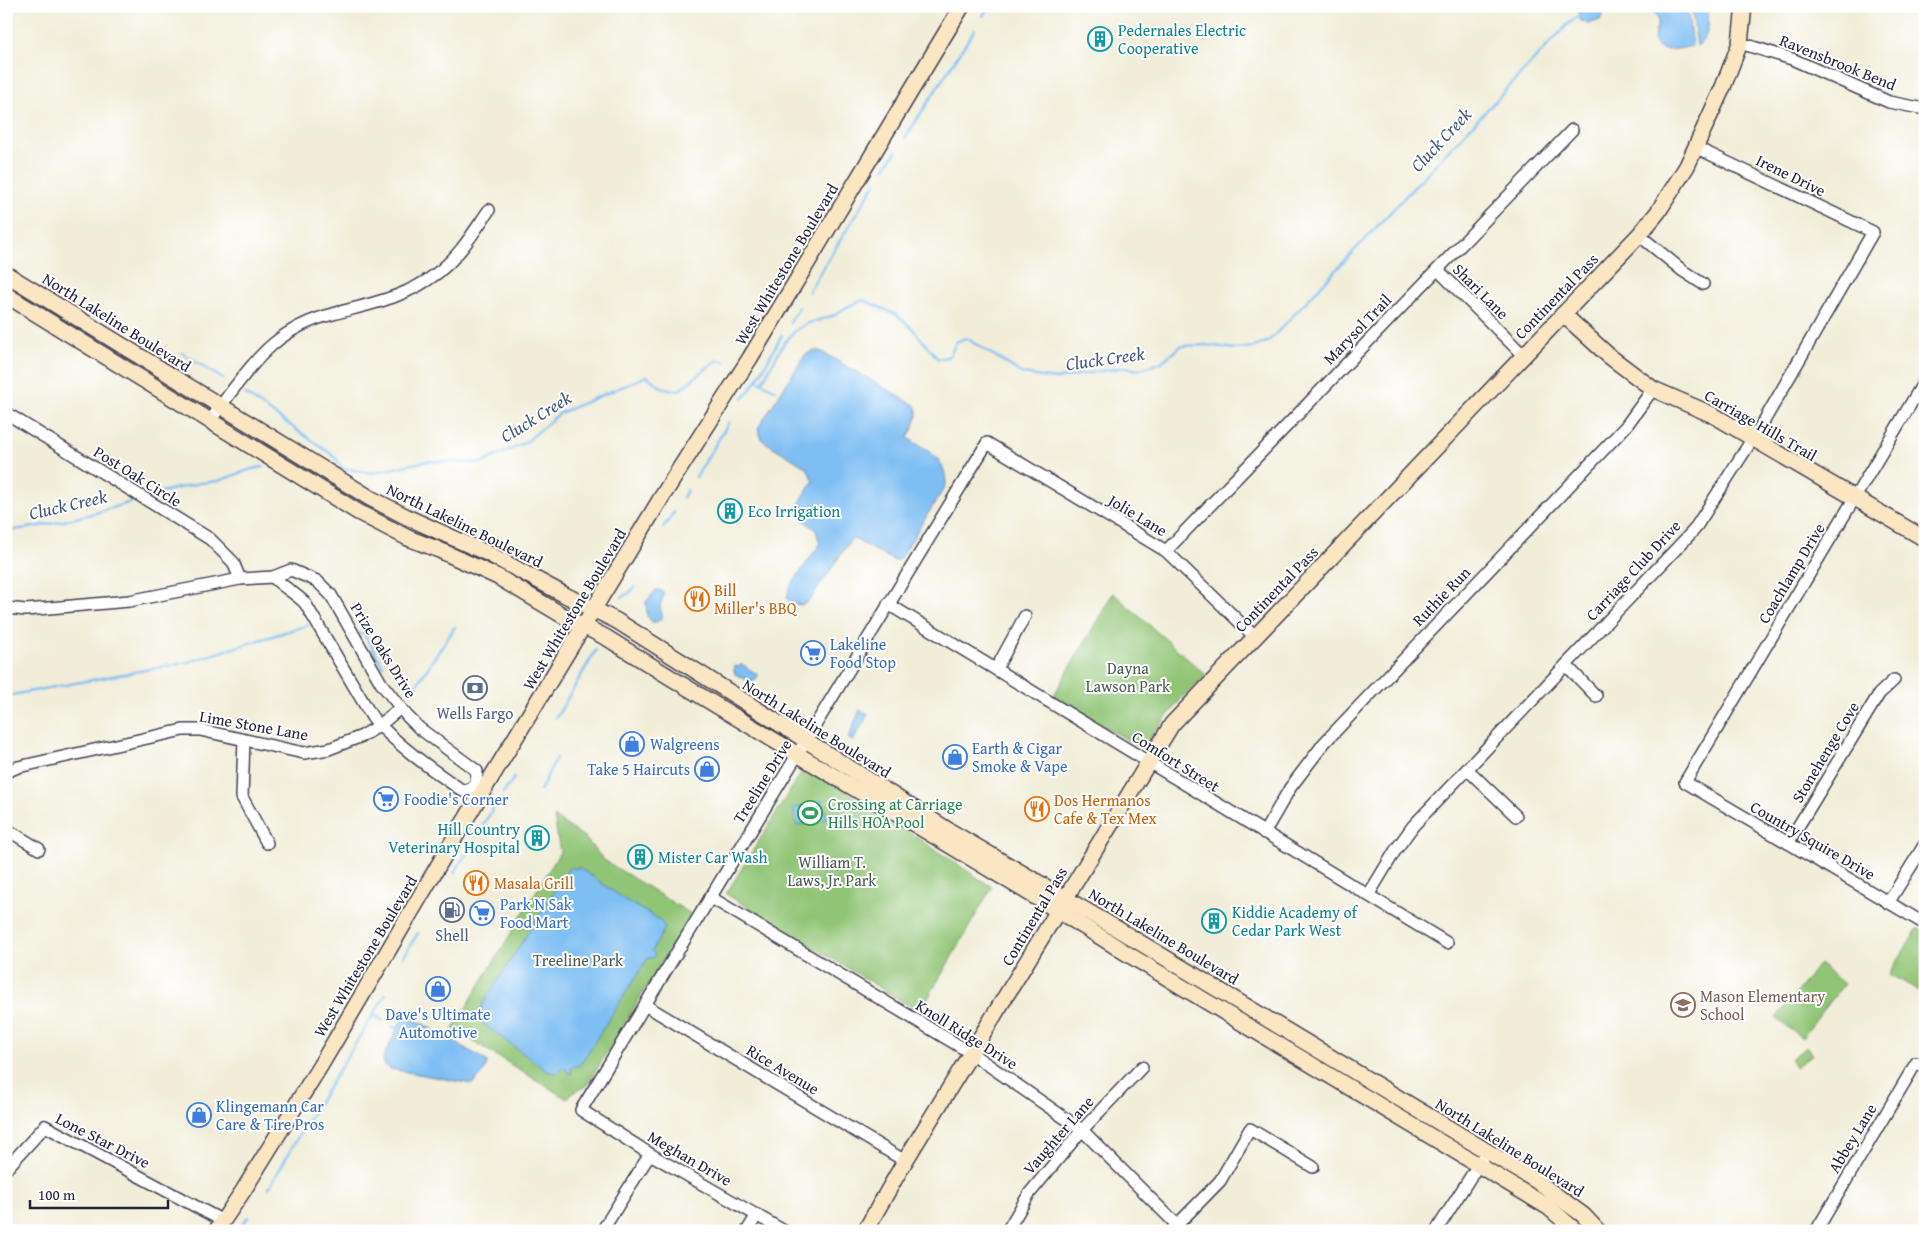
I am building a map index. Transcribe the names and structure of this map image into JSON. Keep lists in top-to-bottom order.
{
  "streets": {
    "main road": [
      "West Whitestone Boulevard",
      "Continental Pass",
      "North Lakeline Boulevard",
      "Carriage Hills Trail"
    ],
    "street": [
      "Ravensbrook Bend",
      "Irene Drive",
      "Shari Lane",
      "Marysol Trail",
      "Post Oak Circle",
      "Jolie Lane",
      "Carriage Club Drive",
      "Coachlamp Drive",
      "Ruthie Run",
      "Prize Oaks Drive",
      "Lime Stone Lane",
      "Stonehenge Cove",
      "Comfort Street",
      "Treeline Drive",
      "Country Squire Drive",
      "Knoll Ridge Drive",
      "Rice Avenue",
      "Vaughter Lane",
      "Abbey Lane",
      "Lone Star Drive",
      "Meghan Drive"
    ]
  },
  "crossings": [
    ["Ravensbrook Bend", "Continental Pass"],
    ["Irene Drive", "Continental Pass"],
    ["Irene Drive", "Carriage Club Drive"],
    ["West Whitestone Boulevard", "North Lakeline Boulevard"],
    ["West Whitestone Boulevard", "Prize Oaks Drive"],
    ["West Whitestone Boulevard", "Lone Star Drive"],
    ["Shari Lane", "Continental Pass"],
    ["Shari Lane", "Marysol Trail"],
    ["Continental Pass", "North Lakeline Boulevard"],
    ["Continental Pass", "Carriage Hills Trail"],
    ["Continental Pass", "Jolie Lane"],
    ["Continental Pass", "Comfort Street"],
    ["Continental Pass", "Knoll Ridge Drive"],
    ["Continental Pass", "Rice Avenue"],
    ["North Lakeline Boulevard", "Treeline Drive"],
    ["Marysol Trail", "Jolie Lane"],
    ["Carriage Hills Trail", "Carriage Club Drive"],
    ["Carriage Hills Trail", "Coachlamp Drive"],
    ["Carriage Hills Trail", "Ruthie Run"],
    ["Post Oak Circle", "Prize Oaks Drive"],
    ["Jolie Lane", "Treeline Drive"],
    ["Carriage Club Drive", "Comfort Street"],
    ["Coachlamp Drive", "Country Squire Drive"],
    ["Ruthie Run", "Comfort Street"],
    ["Prize Oaks Drive", "Lime Stone Lane"],
    ["Stonehenge Cove", "Country Squire Drive"],
    ["Comfort Street", "Treeline Drive"],
    ["Treeline Drive", "Knoll Ridge Drive"],
    ["Treeline Drive", "Rice Avenue"],
    ["Treeline Drive", "Meghan Drive"],
    ["Knoll Ridge Drive", "Vaughter Lane"]
  ],
  "water": ["Cluck Creek"],
  "parks": ["Dayna Lawson Park", "William T. Laws, Jr. Park", "Treeline Park"],
  "places": {
    "building": [
      "Pedernales Electric Cooperative",
      "Eco Irrigation",
      "Hill Country Veterinary Hospital",
      "Mister Car Wash",
      "Kiddie Academy of Cedar Park West"
    ],
    "restaurant": ["Bill Miller's BBQ", "Dos Hermanos Cafe & Tex Mex", "Masala Grill"],
    "supermarket": ["Lakeline Food Stop", "Foodie's Corner", "Park N Sak Food Mart"],
    "bank": ["Wells Fargo"],
    "shop": [
      "Walgreens",
      "Earth & Cigar Smoke & Vape",
      "Take 5 Haircuts",
      "Dave's Ultimate Automotive",
      "Klingemann Car Care & Tire Pros"
    ],
    "sports": ["Crossing at Carriage Hills HOA Pool"],
    "fuel station": ["Shell"],
    "school or university": ["Mason Elementary School"]
  },
  "scale_bar": "100 m"
}
